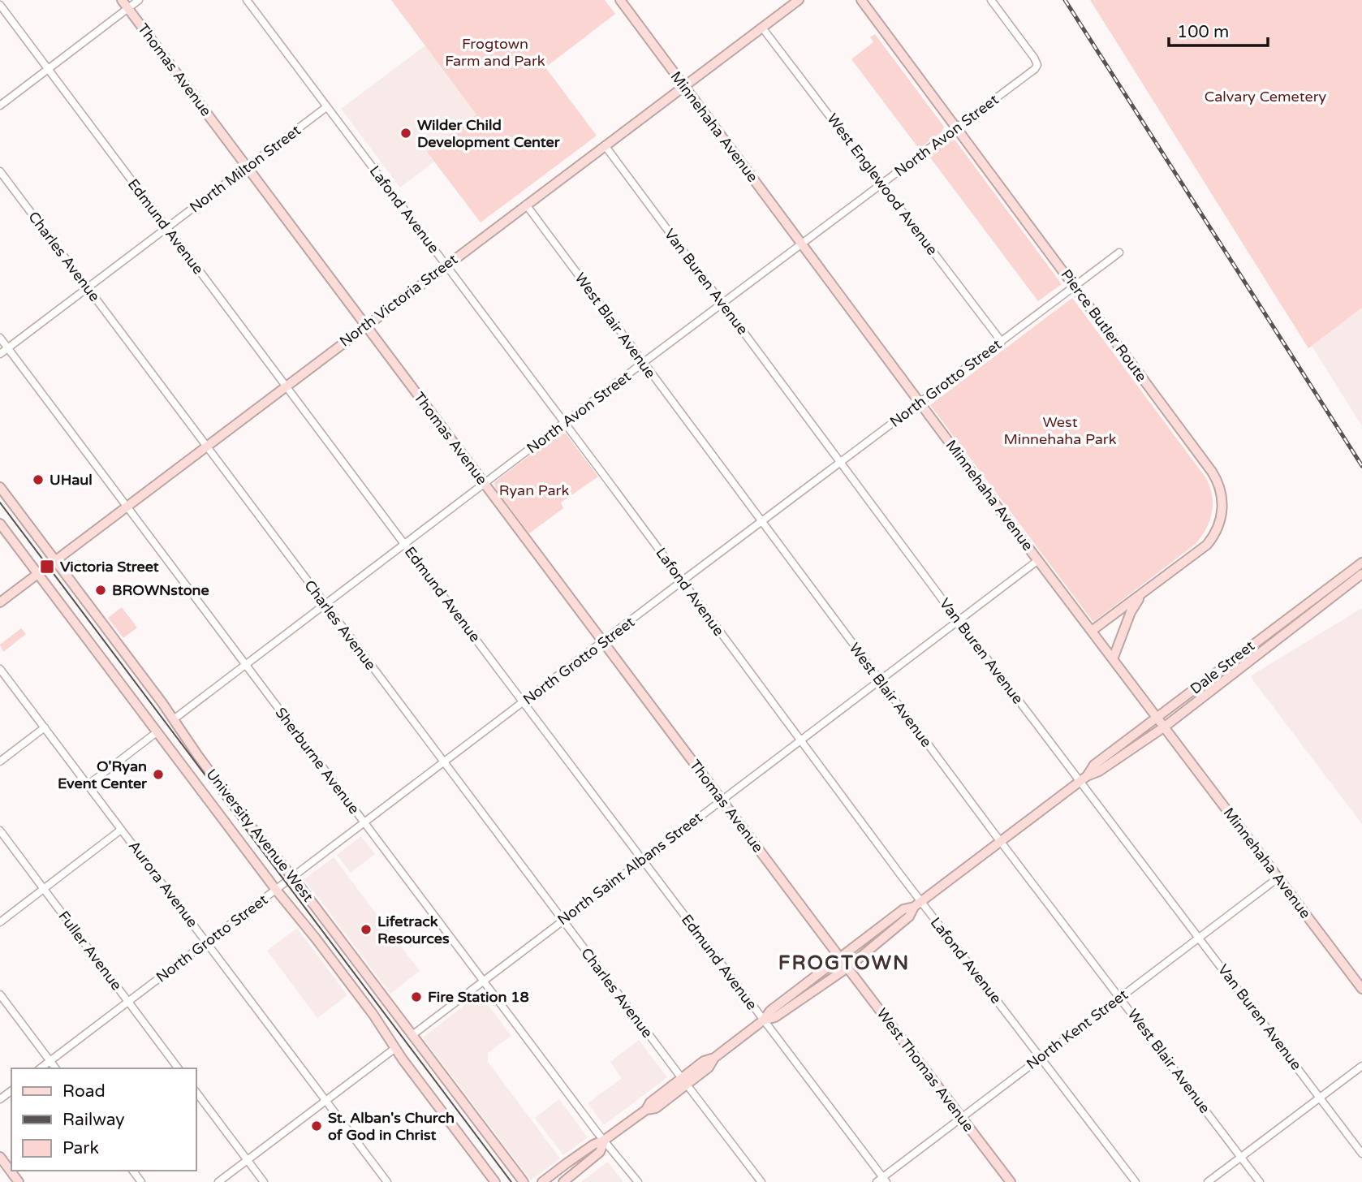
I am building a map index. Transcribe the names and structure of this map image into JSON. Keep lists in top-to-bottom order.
{
  "streets": {
    "main road": [
      "Thomas Avenue",
      "Minnehaha Avenue",
      "North Victoria Street",
      "Pierce Butler Route",
      "Dale Street",
      "University Avenue West",
      "West Thomas Avenue"
    ],
    "street": [
      "North Avon Street",
      "North Milton Street",
      "West Englewood Avenue",
      "Lafond Avenue",
      "Edmund Avenue",
      "Charles Avenue",
      "Van Buren Avenue",
      "West Blair Avenue",
      "North Grotto Street",
      "Sherburne Avenue",
      "North Saint Albans Street",
      "Aurora Avenue",
      "Fuller Avenue",
      "North Kent Street"
    ]
  },
  "crossings": [
    ["Thomas Avenue", "North Avon Street"],
    ["Thomas Avenue", "North Milton Street"],
    ["Thomas Avenue", "North Victoria Street"],
    ["Thomas Avenue", "North Grotto Street"],
    ["Thomas Avenue", "Dale Street"],
    ["Thomas Avenue", "North Saint Albans Street"],
    ["Thomas Avenue", "West Thomas Avenue"],
    ["Minnehaha Avenue", "North Avon Street"],
    ["Minnehaha Avenue", "North Victoria Street"],
    ["Minnehaha Avenue", "Pierce Butler Route"],
    ["Minnehaha Avenue", "North Grotto Street"],
    ["Minnehaha Avenue", "Dale Street"],
    ["Minnehaha Avenue", "North Saint Albans Street"],
    ["Minnehaha Avenue", "North Kent Street"],
    ["North Avon Street", "West Englewood Avenue"],
    ["North Avon Street", "Lafond Avenue"],
    ["North Avon Street", "Edmund Avenue"],
    ["North Avon Street", "Charles Avenue"],
    ["North Avon Street", "Van Buren Avenue"],
    ["North Avon Street", "West Blair Avenue"],
    ["North Avon Street", "Pierce Butler Route"],
    ["North Avon Street", "Sherburne Avenue"],
    ["North Avon Street", "University Avenue West"],
    ["North Milton Street", "Lafond Avenue"],
    ["North Milton Street", "Edmund Avenue"],
    ["North Milton Street", "Charles Avenue"],
    ["North Milton Street", "Sherburne Avenue"],
    ["West Englewood Avenue", "North Victoria Street"],
    ["West Englewood Avenue", "North Grotto Street"],
    ["Lafond Avenue", "North Victoria Street"],
    ["Lafond Avenue", "North Grotto Street"],
    ["Lafond Avenue", "Dale Street"],
    ["Lafond Avenue", "North Saint Albans Street"],
    ["Lafond Avenue", "North Kent Street"],
    ["Edmund Avenue", "North Victoria Street"],
    ["Edmund Avenue", "North Grotto Street"],
    ["Edmund Avenue", "Dale Street"],
    ["Edmund Avenue", "North Saint Albans Street"],
    ["Edmund Avenue", "North Kent Street"],
    ["Charles Avenue", "North Victoria Street"],
    ["Charles Avenue", "North Grotto Street"],
    ["Charles Avenue", "Dale Street"],
    ["Charles Avenue", "North Saint Albans Street"],
    ["Van Buren Avenue", "North Victoria Street"],
    ["Van Buren Avenue", "North Grotto Street"],
    ["Van Buren Avenue", "Dale Street"],
    ["Van Buren Avenue", "North Saint Albans Street"],
    ["Van Buren Avenue", "North Kent Street"],
    ["North Victoria Street", "West Blair Avenue"],
    ["North Victoria Street", "Sherburne Avenue"],
    ["North Victoria Street", "University Avenue West"],
    ["West Blair Avenue", "North Grotto Street"],
    ["West Blair Avenue", "Dale Street"],
    ["West Blair Avenue", "North Saint Albans Street"],
    ["West Blair Avenue", "North Kent Street"],
    ["Pierce Butler Route", "North Grotto Street"],
    ["North Grotto Street", "Sherburne Avenue"],
    ["North Grotto Street", "University Avenue West"],
    ["North Grotto Street", "Aurora Avenue"],
    ["North Grotto Street", "Fuller Avenue"],
    ["Dale Street", "Sherburne Avenue"],
    ["Dale Street", "West Thomas Avenue"],
    ["Sherburne Avenue", "North Saint Albans Street"],
    ["University Avenue West", "North Saint Albans Street"],
    ["North Kent Street", "West Thomas Avenue"]
  ],
  "districts": ["FROGTOWN"],
  "parks": [
    "Frogtown Farm and Park",
    "Calvary Cemetery",
    "West Minnehaha Park",
    "Ryan Park"
  ],
  "places": {
    "other": [
      "Wilder Child Development Center",
      "UHaul",
      "BROWNstone",
      "O'Ryan Event Center",
      "Lifetrack Resources",
      "Fire Station 18",
      "St. Alban's Church of God in Christ"
    ],
    "transit": ["Victoria Street"]
  },
  "legend": ["Road", "Railway", "Park"],
  "scale_bar": "100 m"
}
